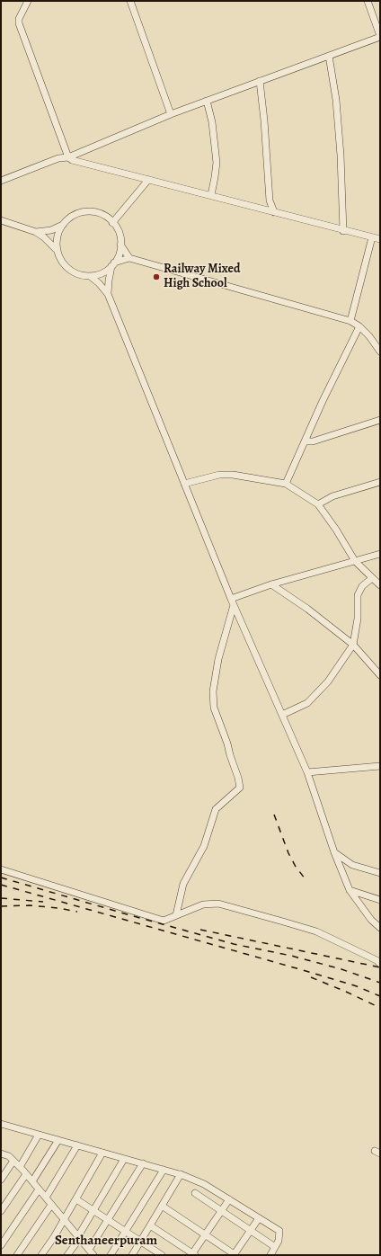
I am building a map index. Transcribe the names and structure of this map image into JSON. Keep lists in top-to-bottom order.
{
  "districts": ["Senthaneerpuram"],
  "places": ["Railway Mixed High School"]
}
